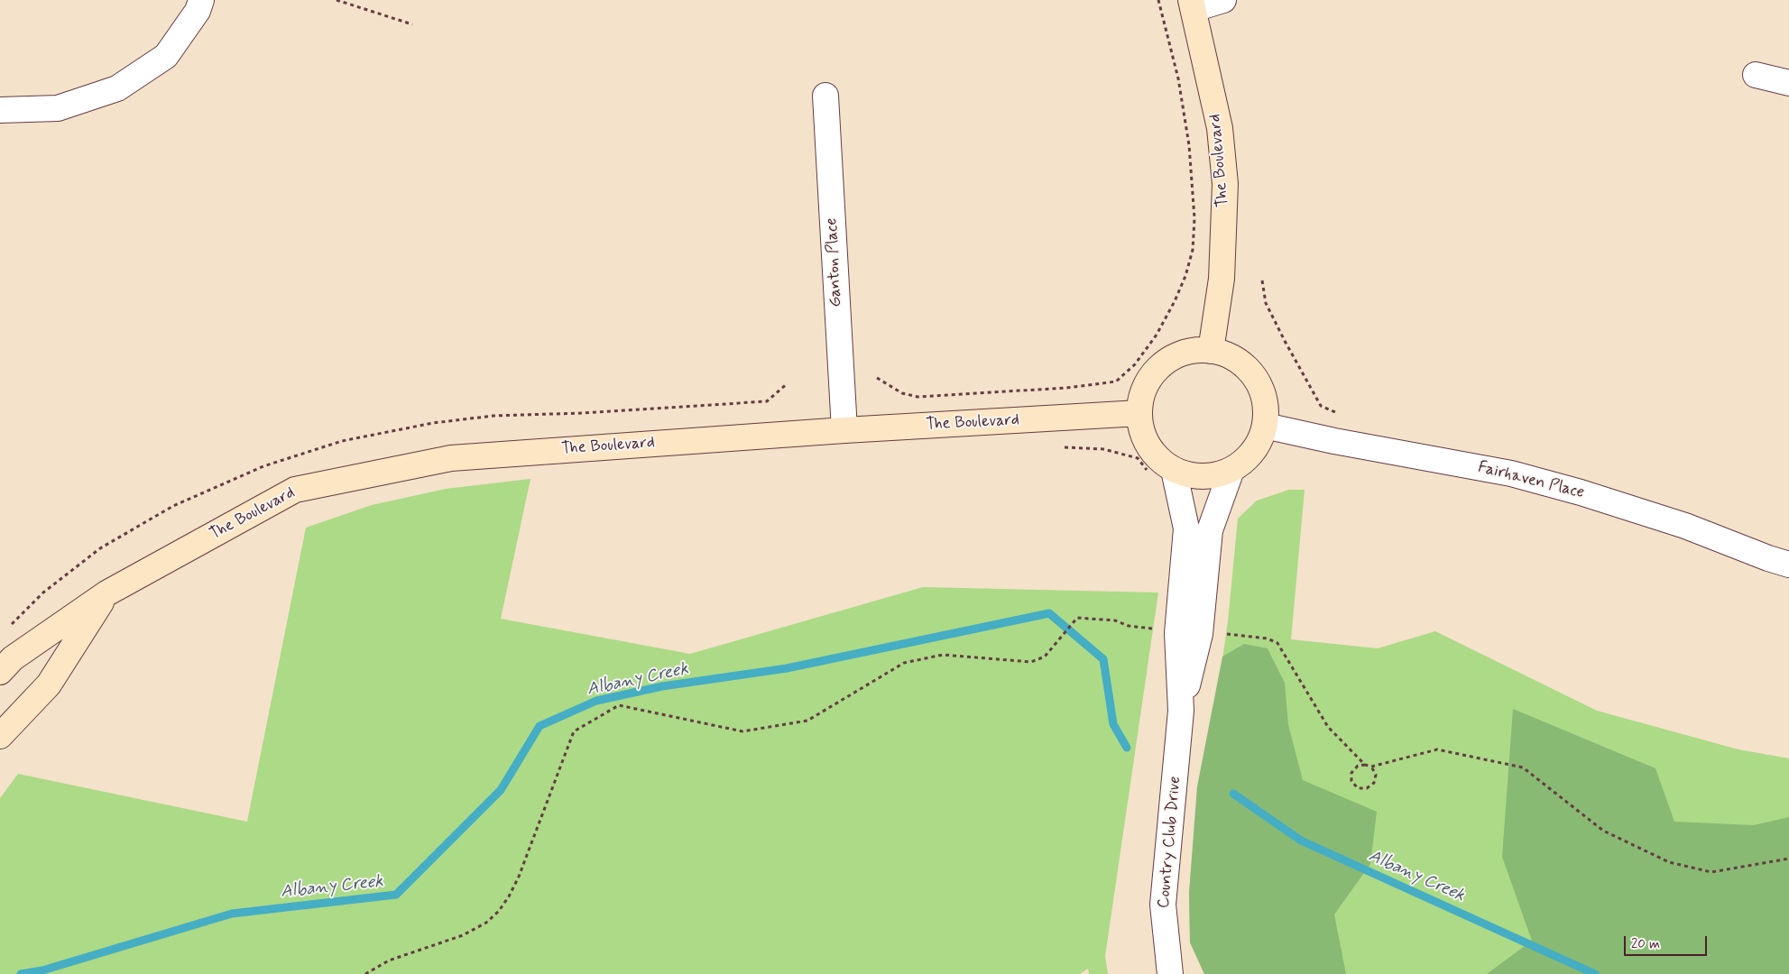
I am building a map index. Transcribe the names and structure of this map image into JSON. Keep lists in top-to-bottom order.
{
  "streets": {
    "street": [
      "The Boulevard",
      "Ganton Place",
      "Fairhaven Place",
      "Country Club Drive"
    ]
  },
  "crossings": [
    ["The Boulevard", "Ganton Place"],
    ["The Boulevard", "Fairhaven Place"],
    ["The Boulevard", "Country Club Drive"],
    ["Fairhaven Place", "Country Club Drive"]
  ],
  "water": ["Albany Creek"],
  "scale_bar": "20 m"
}
